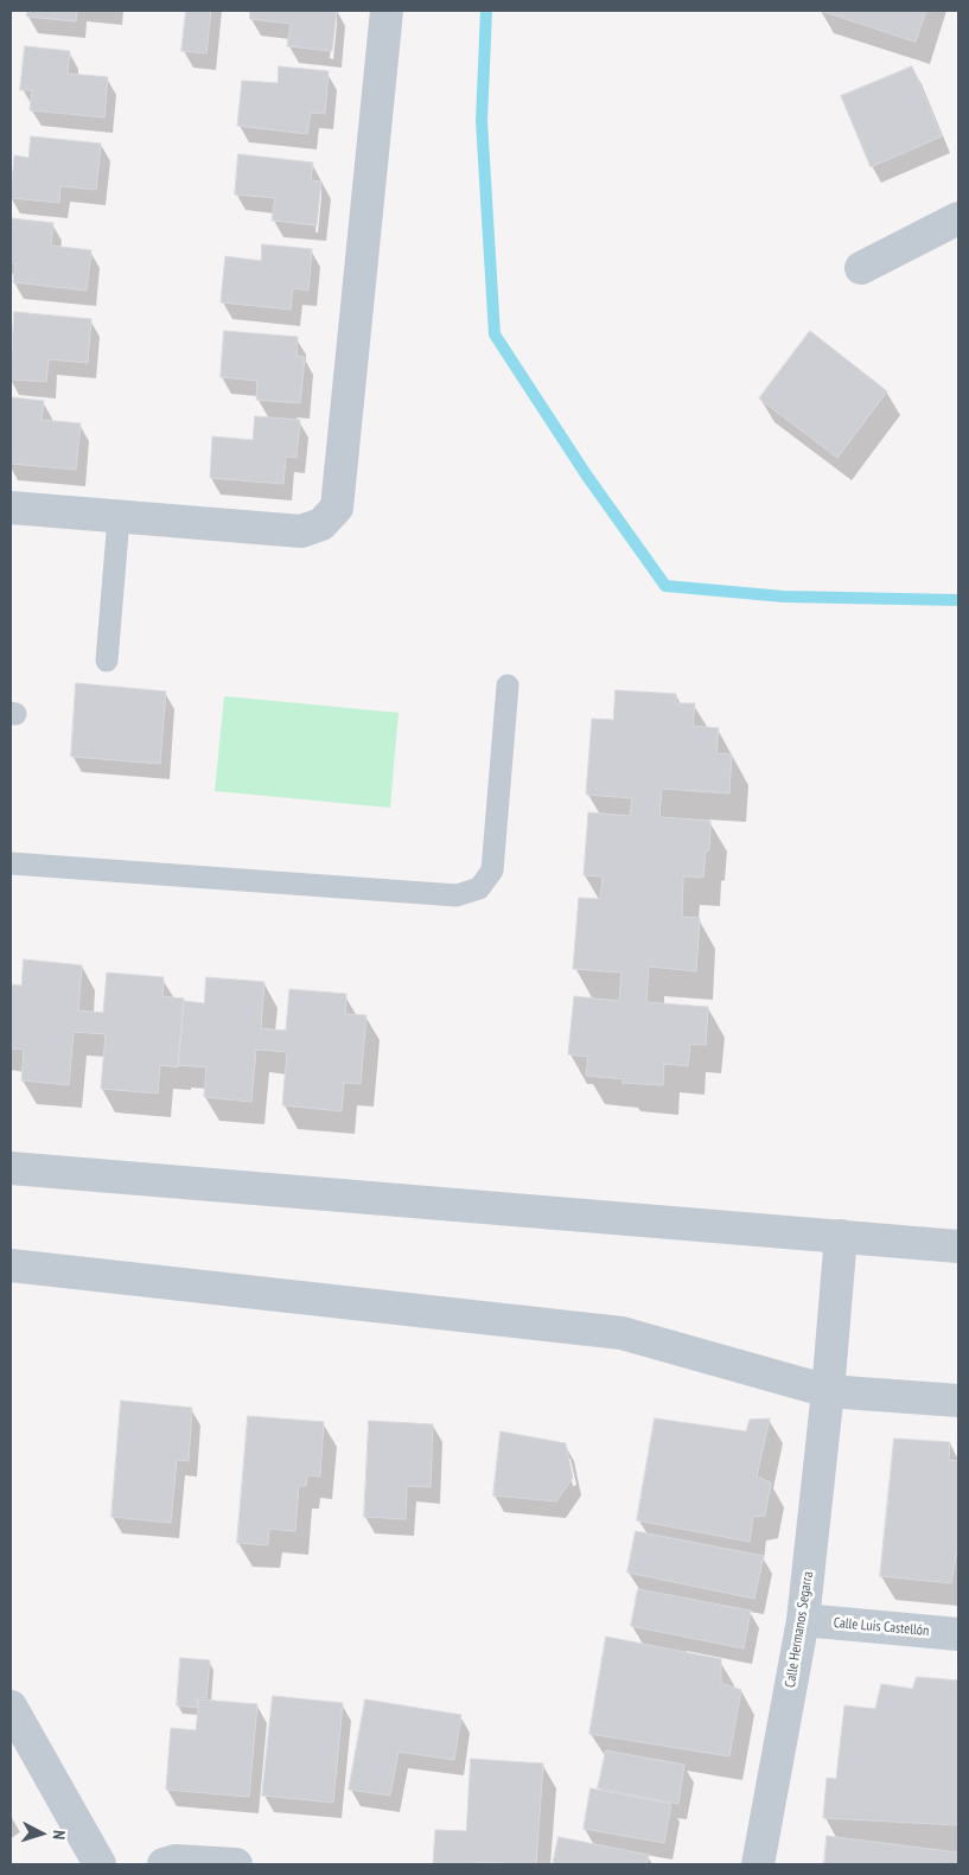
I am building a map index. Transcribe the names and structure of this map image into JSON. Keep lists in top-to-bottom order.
{
  "streets": {
    "street": ["Calle Luis Castellón", "Calle Hermanos Segarra"]
  },
  "crossings": [
    ["Calle Luis Castellón", "Calle Hermanos Segarra"]
  ],
  "north": "right"
}
